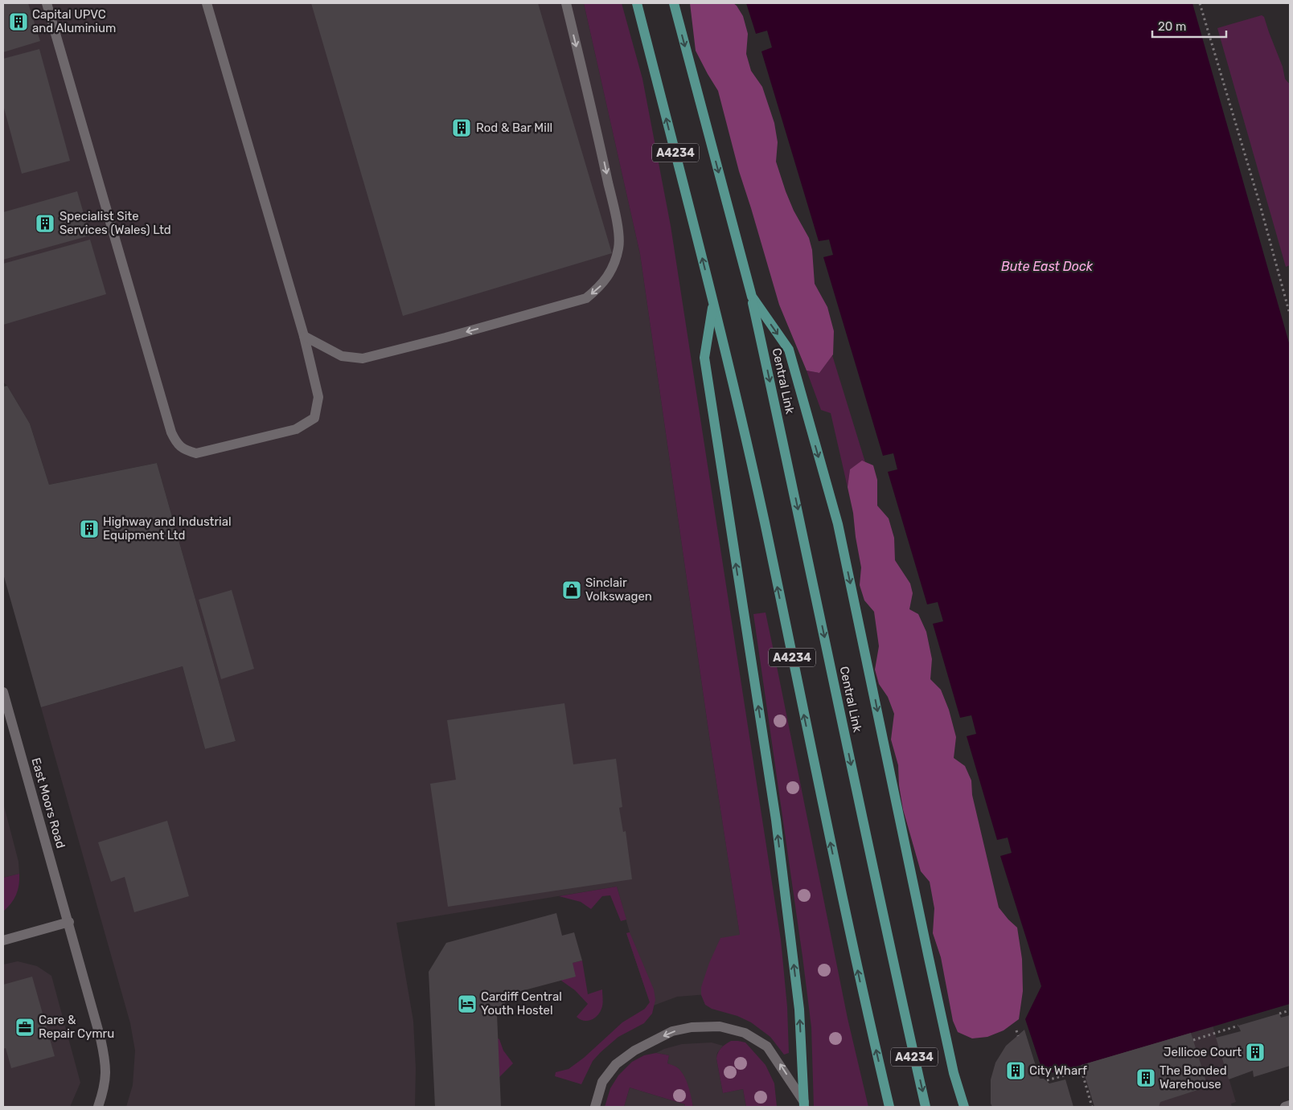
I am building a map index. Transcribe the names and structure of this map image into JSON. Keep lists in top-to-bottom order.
{
  "streets": {
    "main road": ["A4234", "Central Link"],
    "street": ["East Moors Road"]
  },
  "crossings": [
    ["A4234", "Central Link"]
  ],
  "water": ["Bute East Dock"],
  "places": {
    "building": [
      "Capital UPVC and Aluminium",
      "Rod & Bar Mill",
      "Specialist Site Services (Wales) Ltd",
      "Highway and Industrial Equipment Ltd",
      "Jellicoe Court",
      "City Wharf",
      "The Bonded Warehouse"
    ],
    "shop": ["Sinclair Volkswagen"],
    "hotel": ["Cardiff Central Youth Hostel"],
    "office": ["Care & Repair Cymru"]
  },
  "scale_bar": "20 m"
}
